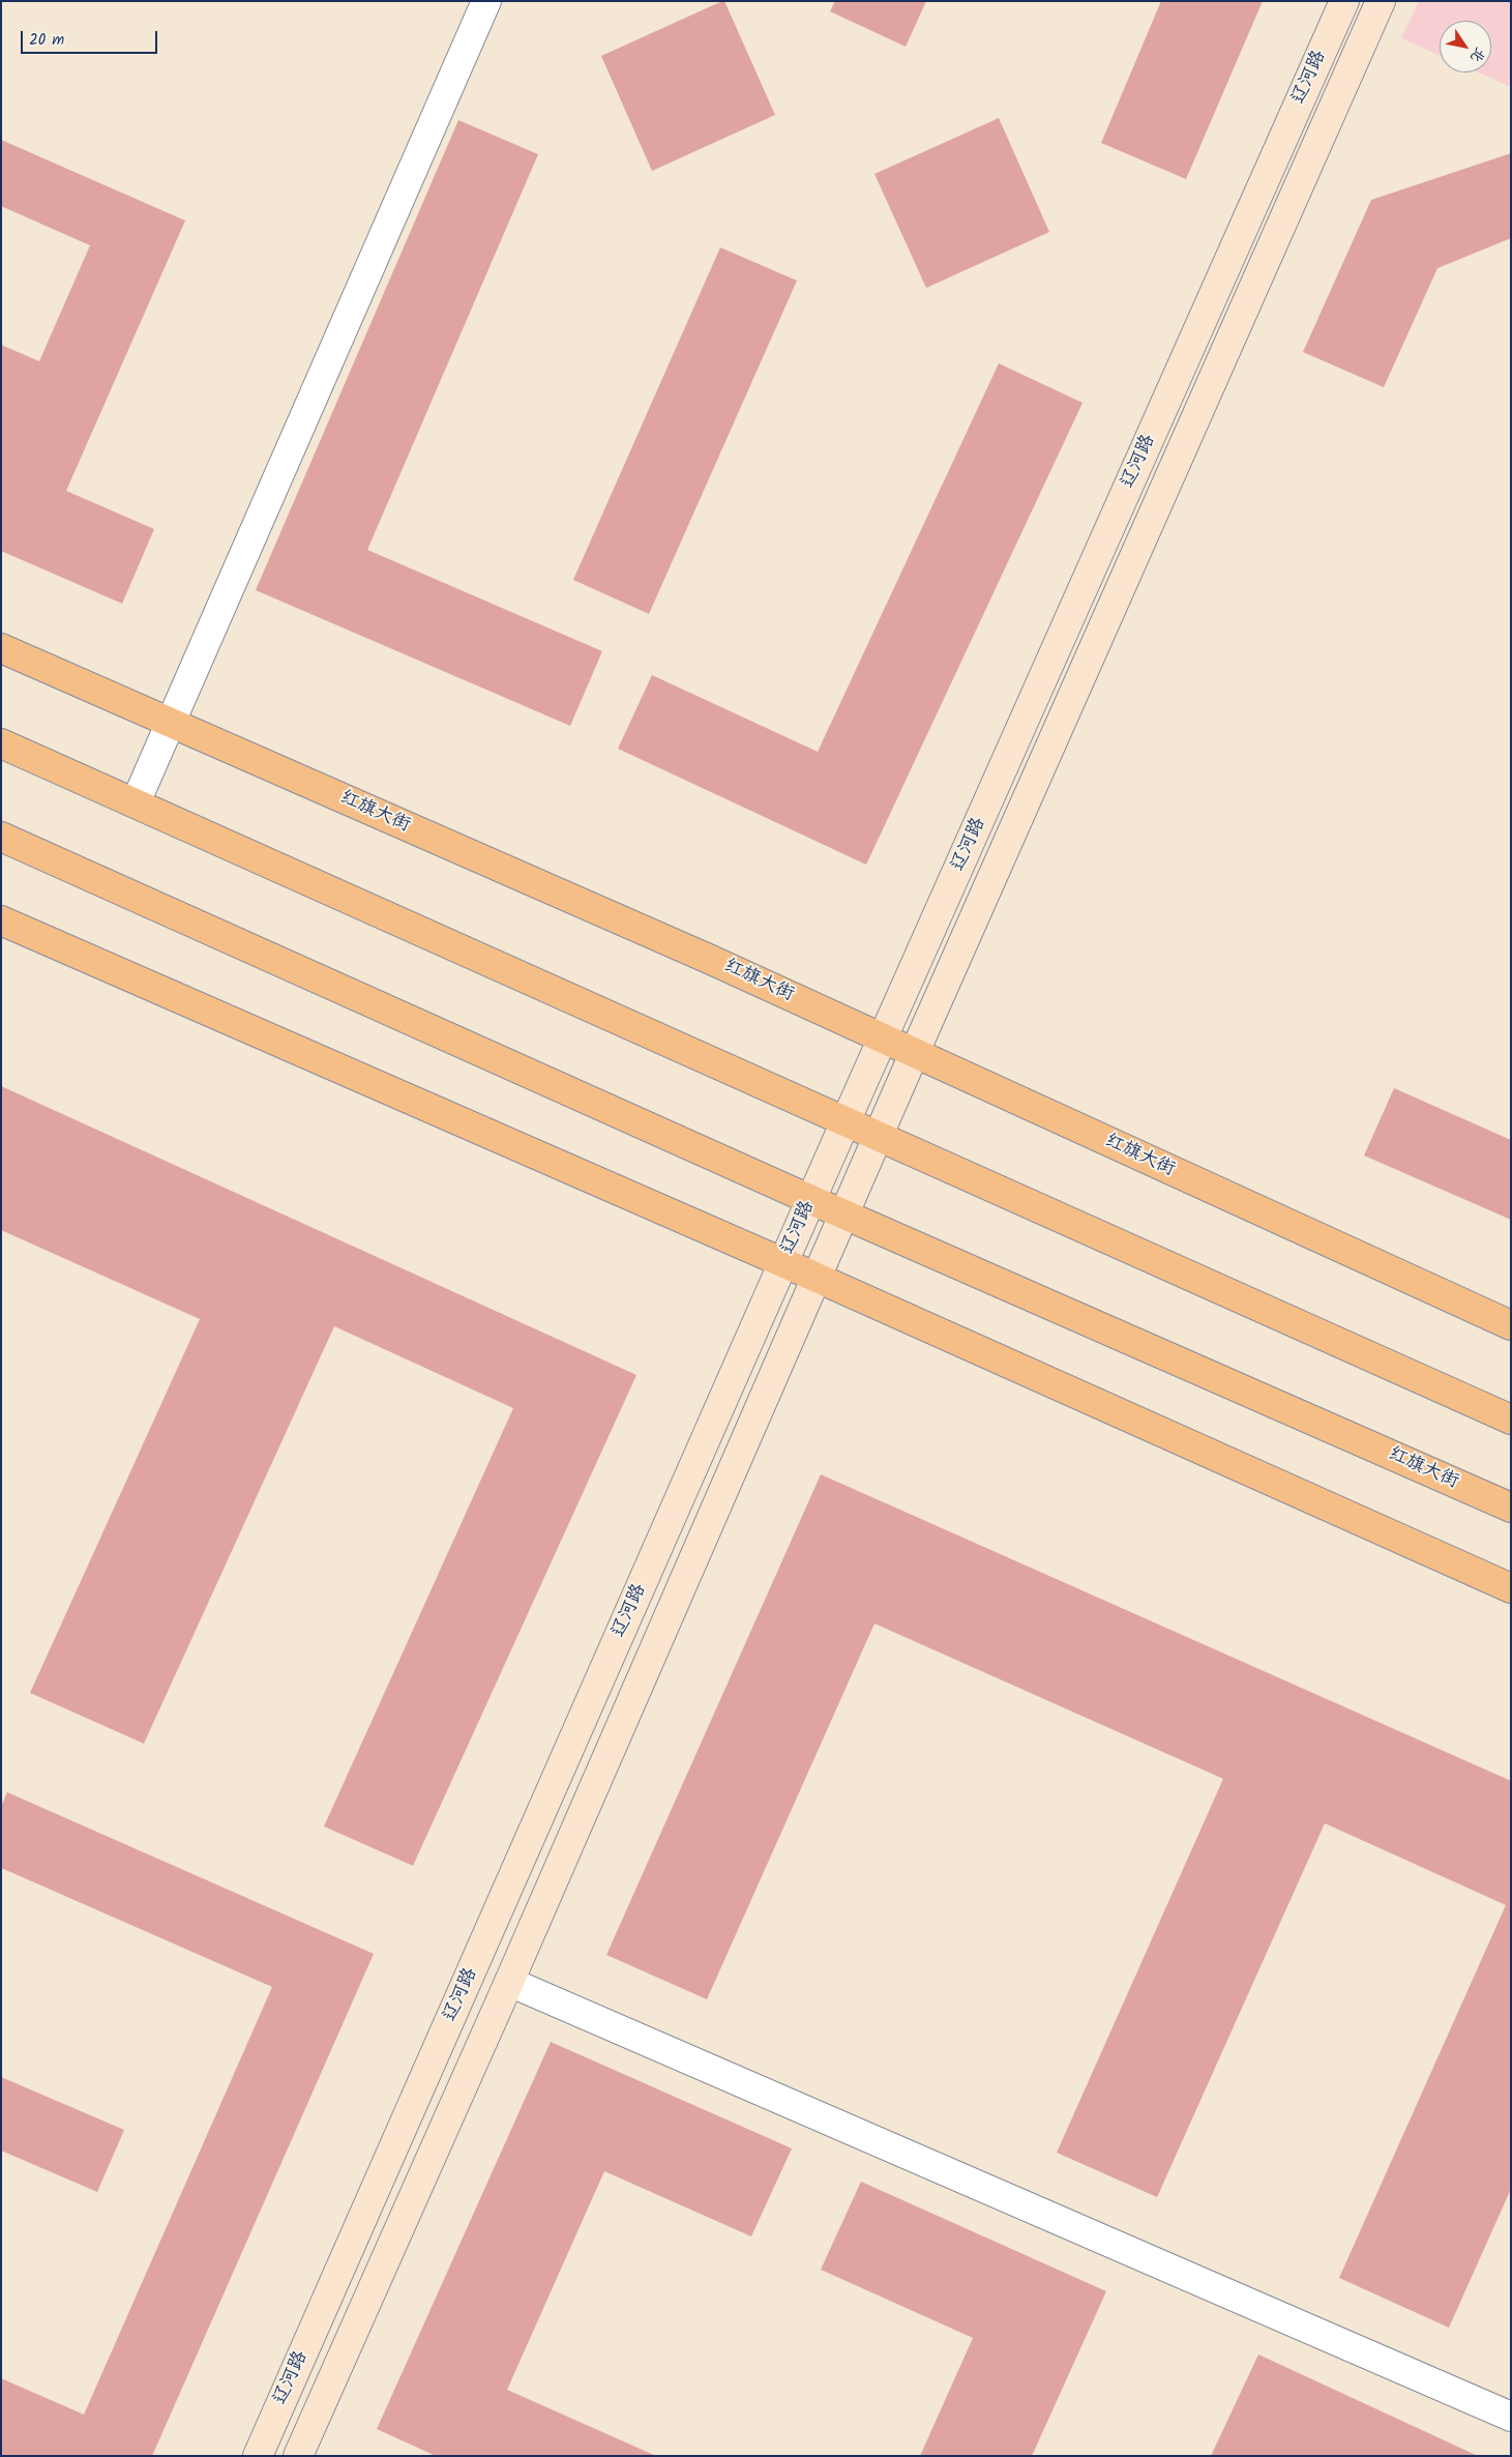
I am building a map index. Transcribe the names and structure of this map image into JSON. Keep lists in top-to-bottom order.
{
  "streets": {
    "main road": ["辽河路", "红旗大街"]
  },
  "crossings": [
    ["辽河路", "红旗大街"]
  ],
  "scale_bar": "20 m",
  "north": "bottom right"
}
